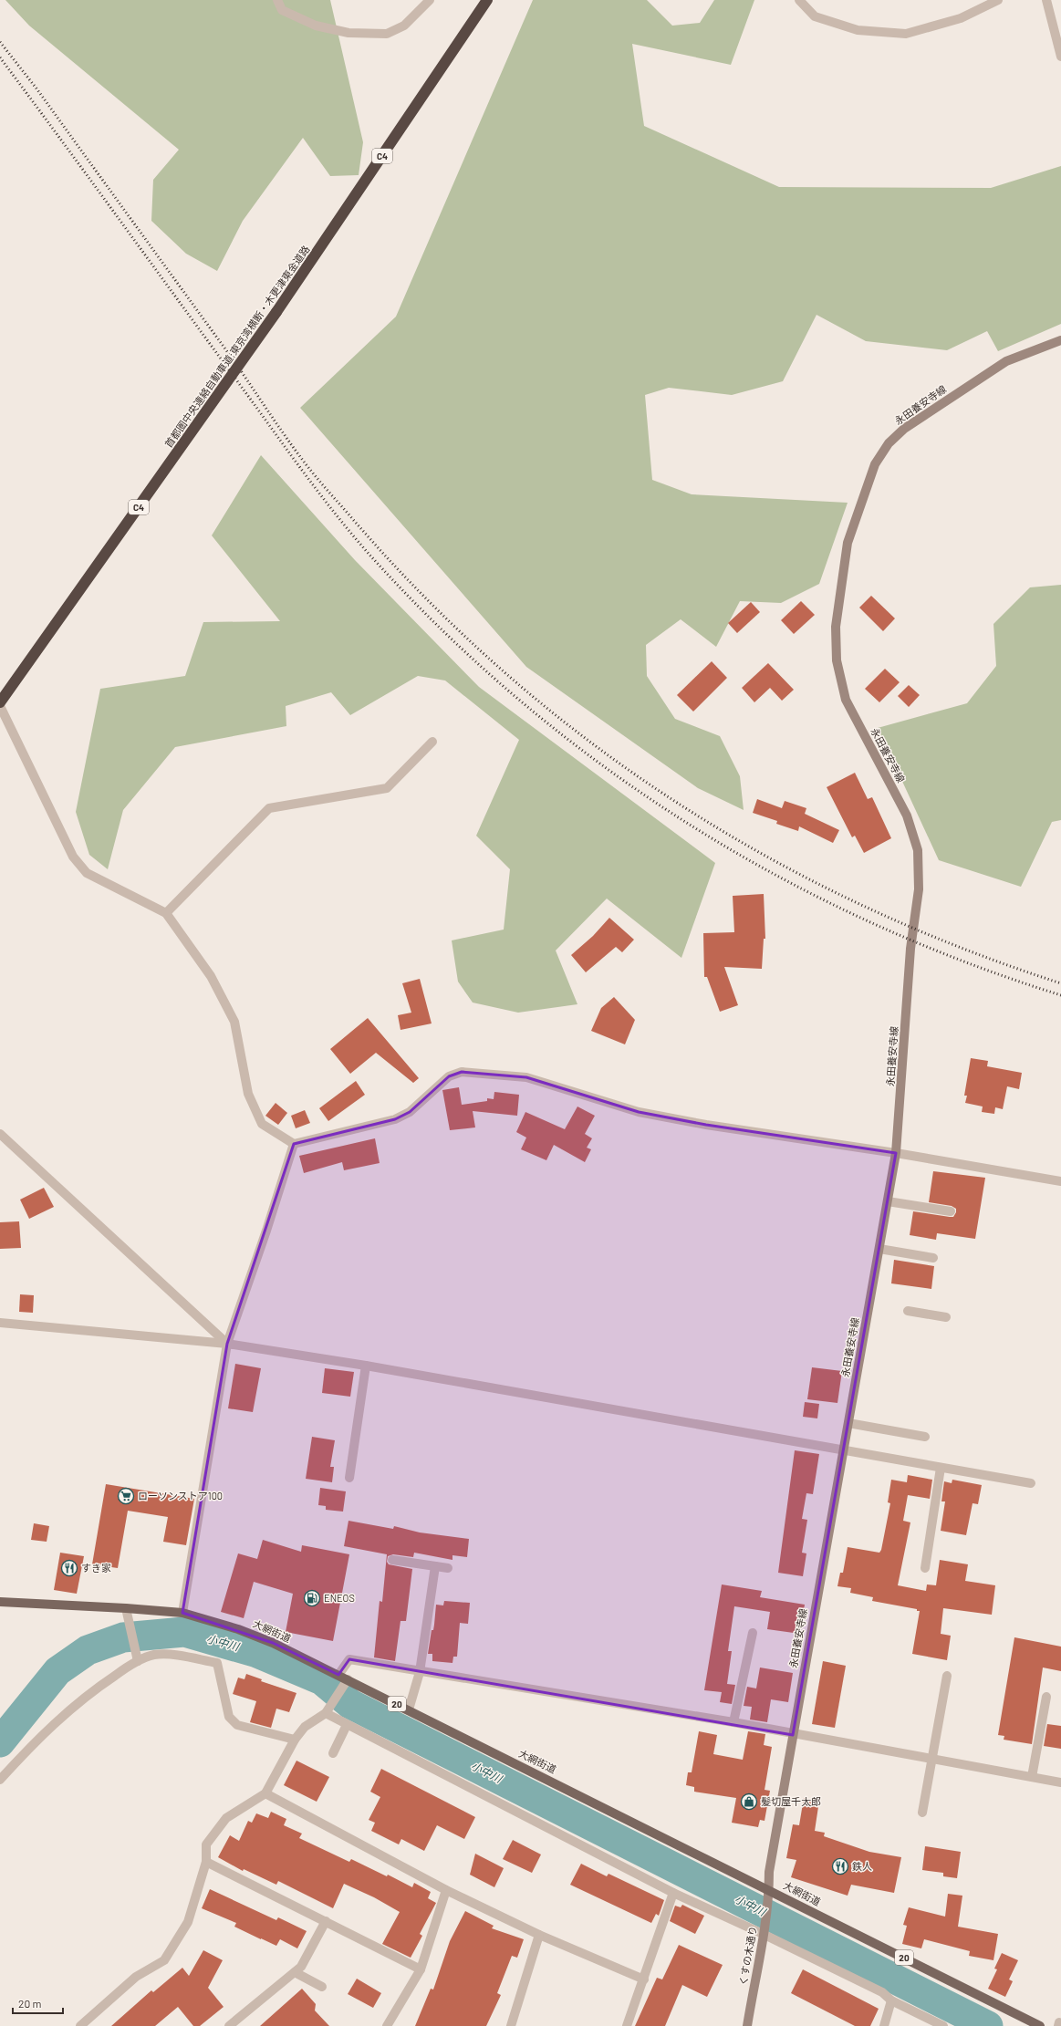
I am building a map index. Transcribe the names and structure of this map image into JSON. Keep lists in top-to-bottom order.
{
  "streets": {
    "highway": ["C4", "首都圏中央連絡自動車道;東京湾横断・木更津東金道路"],
    "main road": ["大網街道", "20"],
    "street": ["永田養安寺線", "くすの木通り"]
  },
  "crossings": [
    ["永田養安寺線", "大網街道"],
    ["永田養安寺線", "くすの木通り"],
    ["大網街道", "くすの木通り"]
  ],
  "water": ["小中川"],
  "places": {
    "supermarket": ["ローソンストア100"],
    "restaurant": ["すき家", "鉄人"],
    "fuel station": ["ENEOS"],
    "shop": ["髪切屋千太郎"]
  },
  "scale_bar": "20 m"
}
